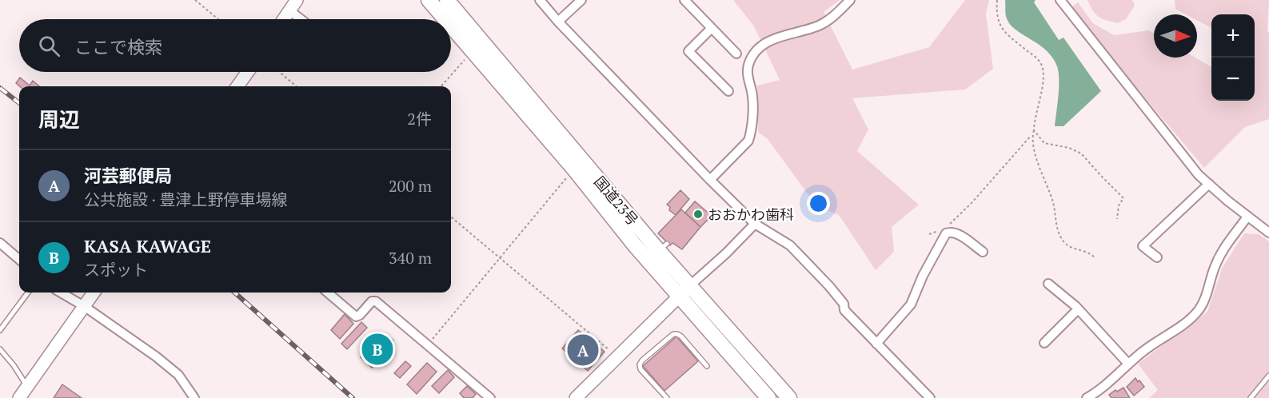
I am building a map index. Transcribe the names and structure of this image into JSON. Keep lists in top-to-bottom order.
{
  "streets": {
    "highway": ["国道23号"]
  },
  "places": ["おおかわ歯科"],
  "north": "right",
  "page": {
    "map_buttons": ["+", "−"],
    "search": "ここで検索",
    "heading": ["周辺", "2件"],
    "list": [
      {
        "mark": "A",
        "name": "河芸郵便局",
        "note": "公共施設 · 豊津上野停車場線",
        "value": "200 m"
      },
      {
        "mark": "B",
        "name": "KASA KAWAGE",
        "note": "スポット",
        "value": "340 m"
      }
    ],
    "pins": ["B", "A"]
  }
}
